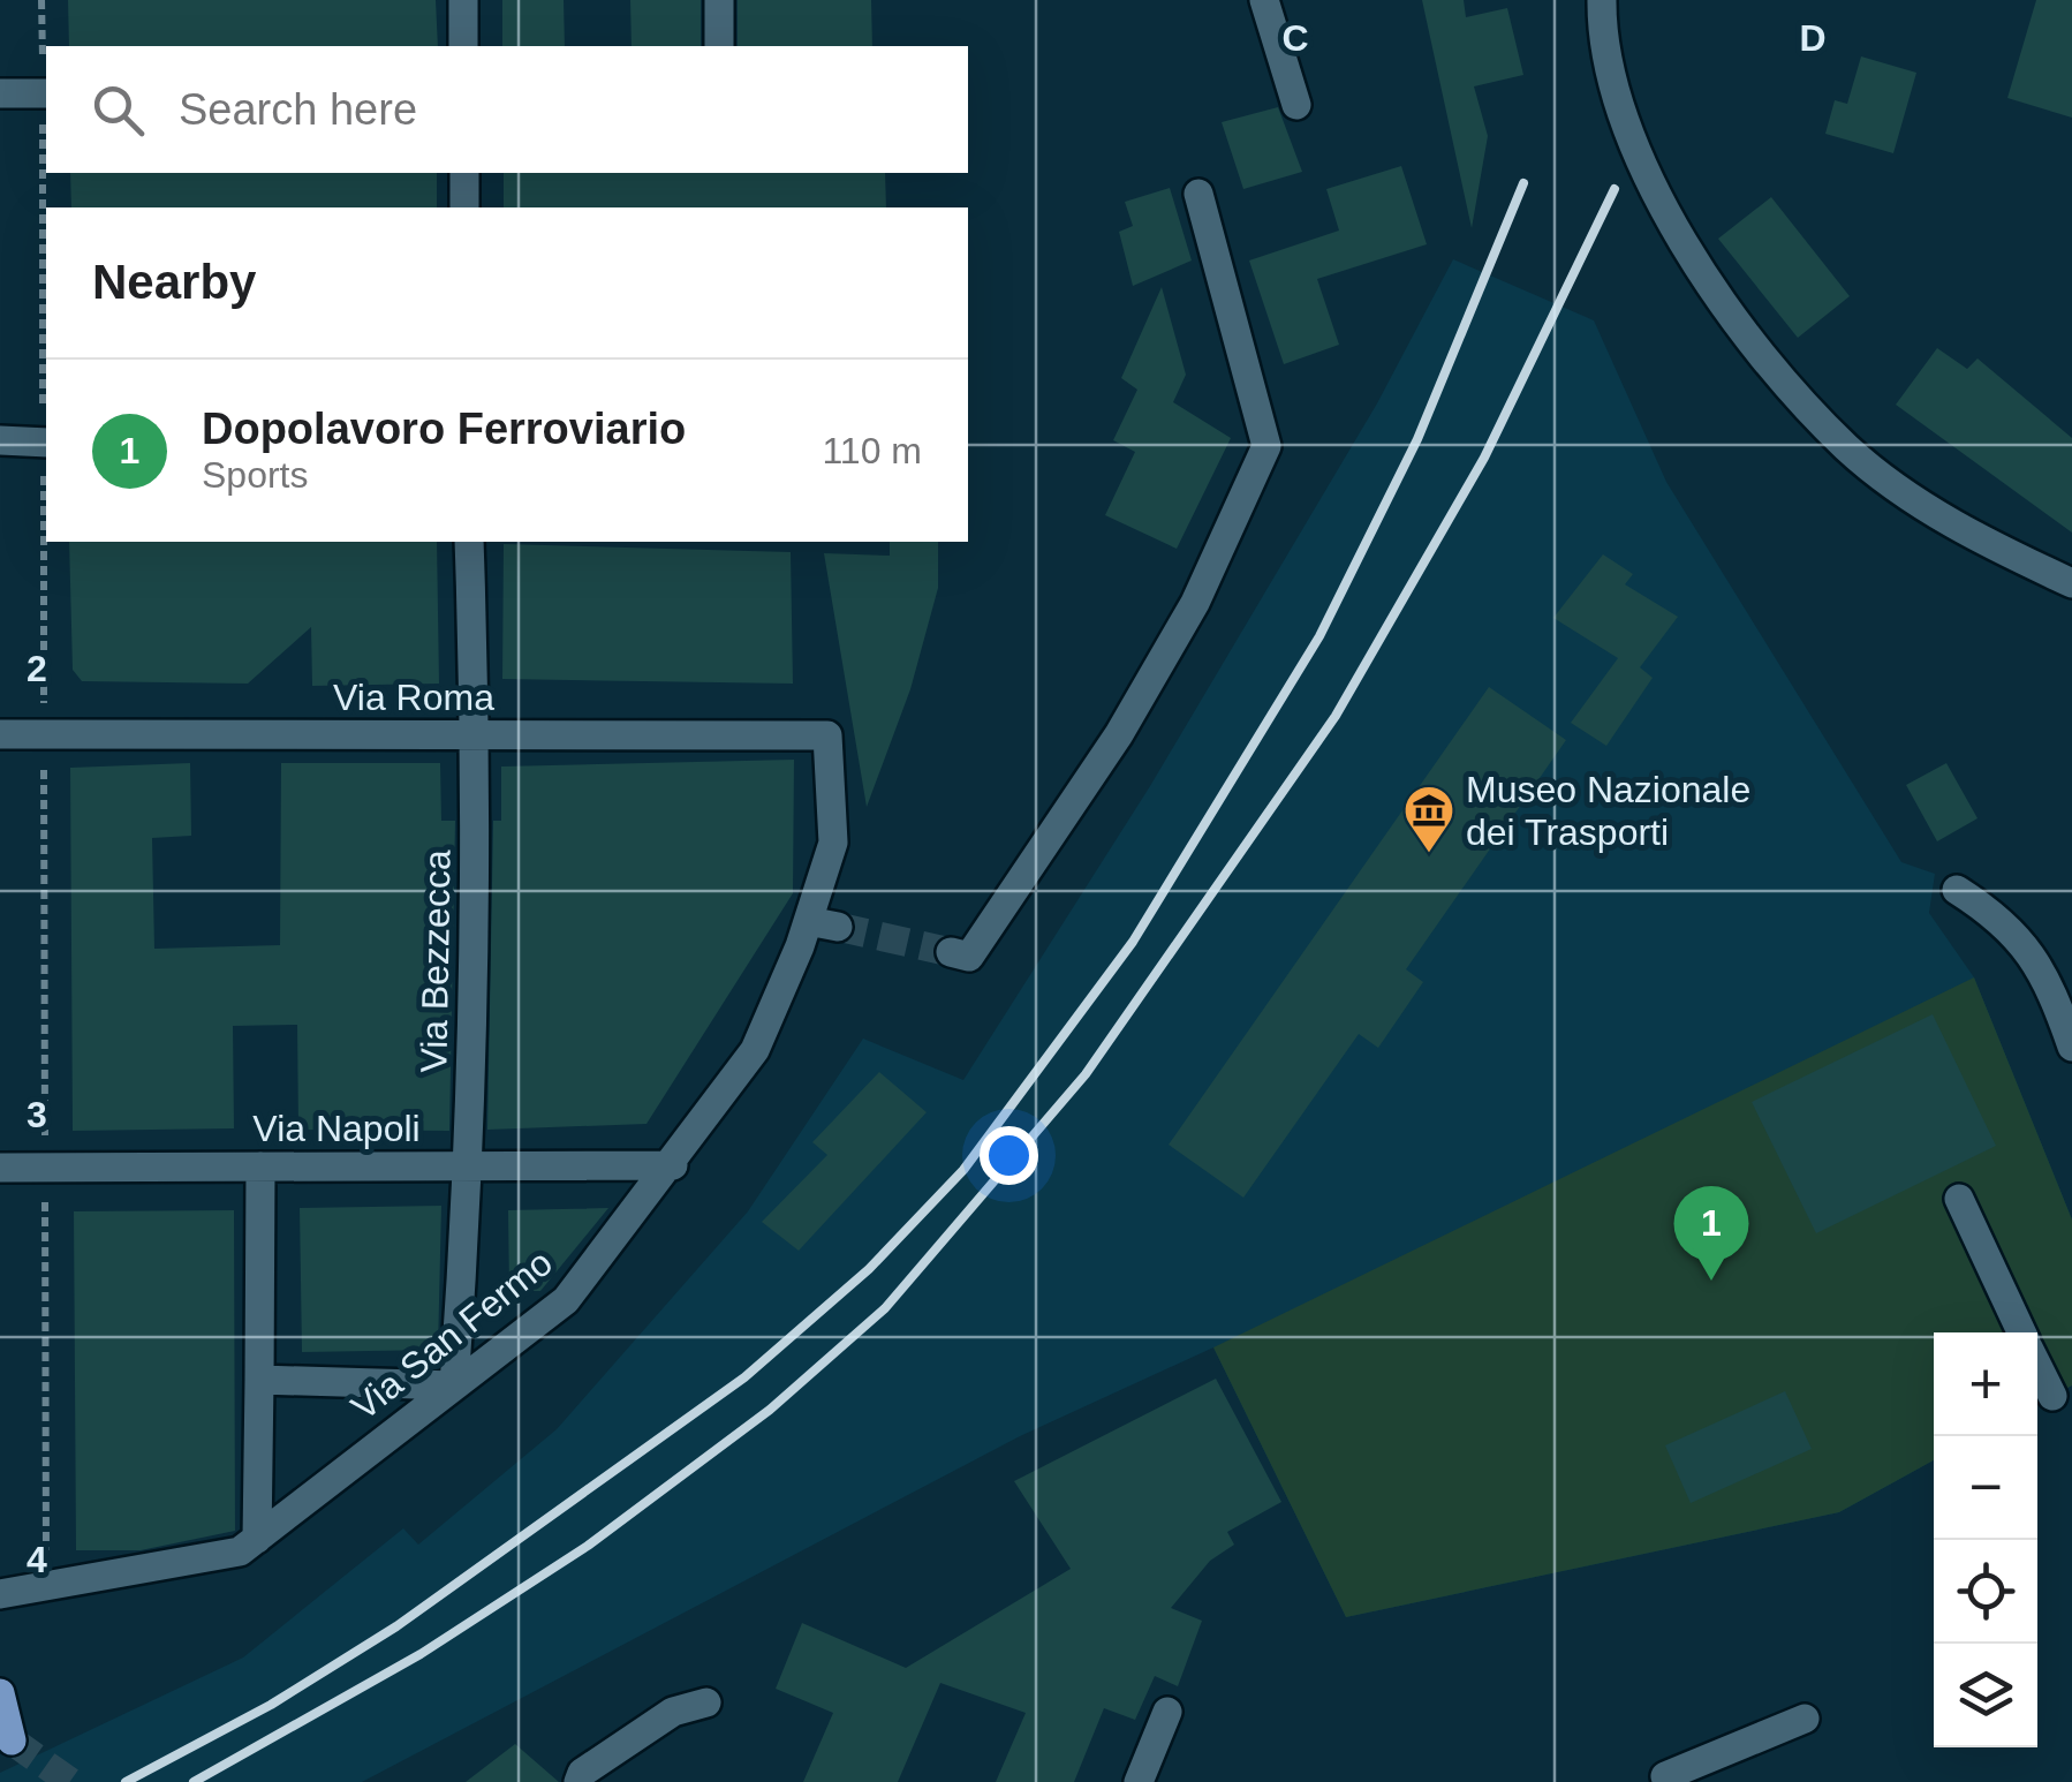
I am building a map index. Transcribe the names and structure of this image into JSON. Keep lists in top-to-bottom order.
{
  "streets": {
    "street": [
      "Via Roma",
      "Via Bezzecca",
      "Via Napoli",
      "Via San Fermo"
    ]
  },
  "crossings": [
    ["Via Roma", "Via Bezzecca"],
    ["Via Roma", "Via San Fermo"],
    ["Via Bezzecca", "Via Napoli"],
    ["Via Bezzecca", "Via San Fermo"],
    ["Via Napoli", "Via San Fermo"]
  ],
  "places": {
    "museum": ["Museo Nazionale dei Trasporti"]
  },
  "page": {
    "search": "Search here",
    "heading": "Nearby",
    "list": [
      {
        "mark": "1",
        "name": "Dopolavoro Ferroviario",
        "note": "Sports",
        "value": "110 m"
      }
    ],
    "pins": "1",
    "map_buttons": ["+", "−"]
  },
  "grid": {
    "columns": ["C", "D"],
    "rows": ["2", "3", "4"]
  }
}
